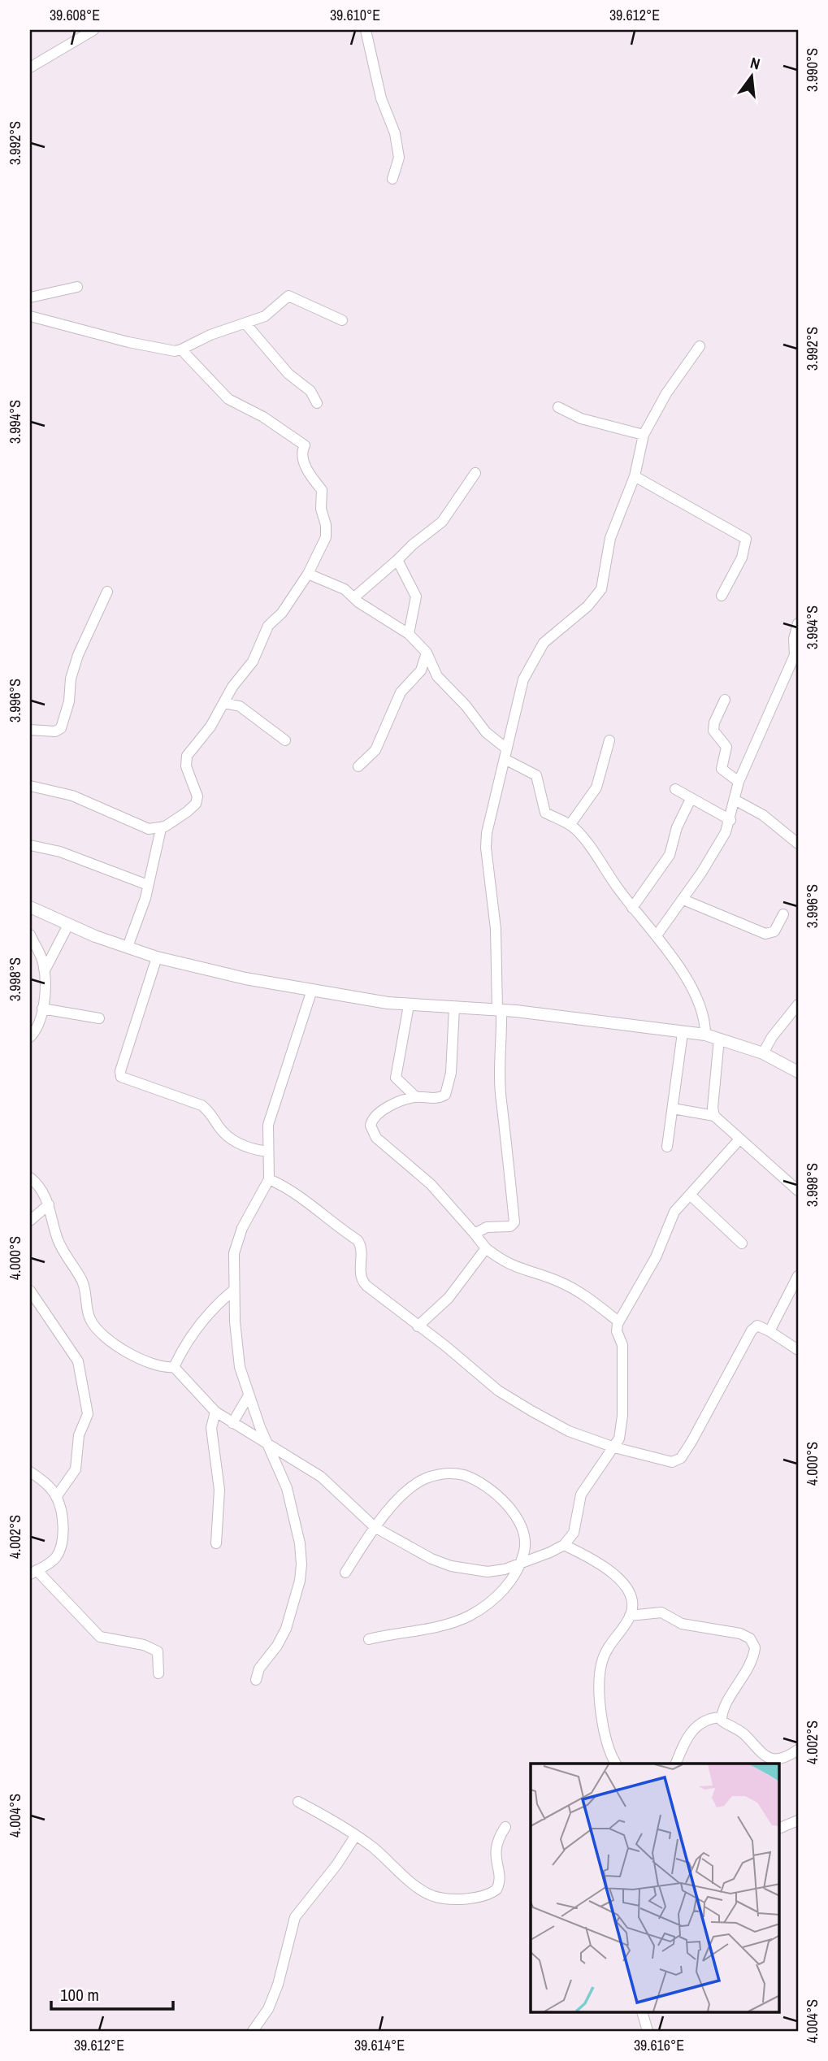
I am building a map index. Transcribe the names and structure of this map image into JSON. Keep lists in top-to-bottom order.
{
  "scale_bar": "100 m",
  "north": "top",
  "coordinates": [
    "39.608°E",
    "39.610°E",
    "39.612°E",
    "3.990°S",
    "3.992°S",
    "3.994°S",
    "3.996°S",
    "3.998°S",
    "4.000°S",
    "4.002°S",
    "4.004°S",
    "39.614°E",
    "39.616°E"
  ]
}
